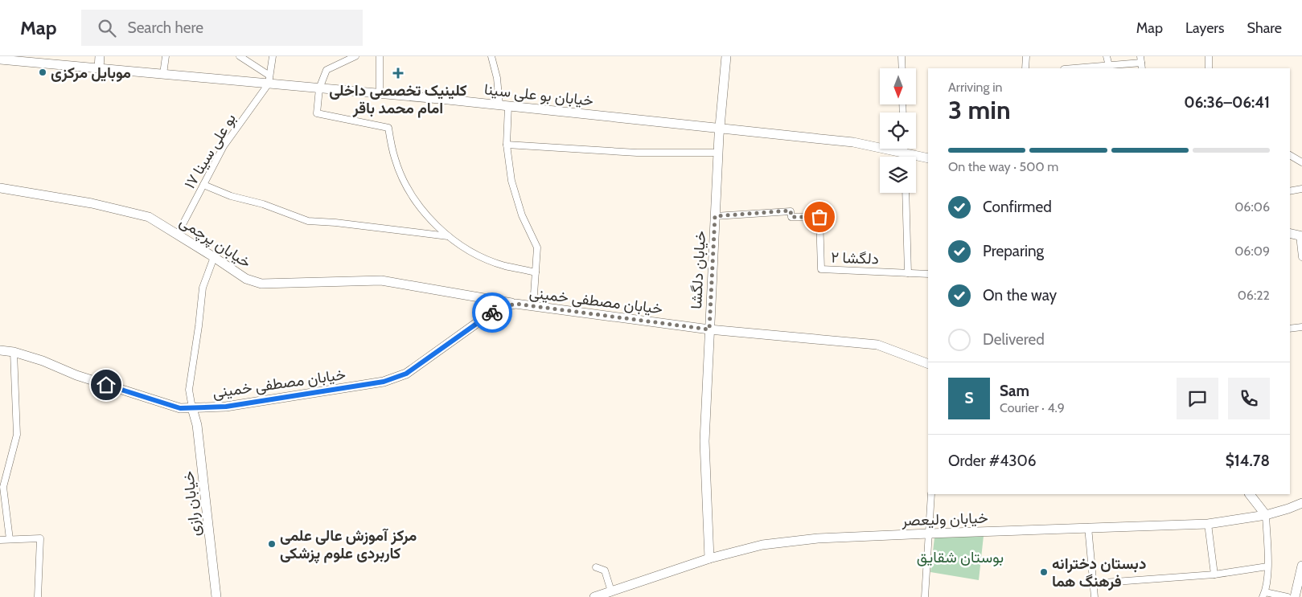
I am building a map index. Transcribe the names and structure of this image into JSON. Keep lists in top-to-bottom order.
{
  "streets": {
    "street": [
      "خیابان بو علی سینا",
      "بو علی سینا ۱۷",
      "خیابان پرچمی",
      "دلگشا ۲",
      "خیابان دلگشا",
      "خیابان مصطفی خمینی",
      "خیابان رازی",
      "خیابان ولیعصر"
    ]
  },
  "crossings": [
    ["خیابان بو علی سینا", "بو علی سینا ۱۷"],
    ["خیابان بو علی سینا", "خیابان دلگشا"],
    ["بو علی سینا ۱۷", "خیابان پرچمی"],
    ["خیابان پرچمی", "خیابان مصطفی خمینی"],
    ["دلگشا ۲", "خیابان دلگشا"],
    ["خیابان دلگشا", "خیابان مصطفی خمینی"],
    ["خیابان دلگشا", "خیابان ولیعصر"],
    ["خیابان مصطفی خمینی", "خیابان رازی"]
  ],
  "parks": ["بوستان شقایق"],
  "places": {
    "other": ["موبایل مرکزی", "مرکز آموزش عالی علمی کاربردی علوم پزشکی", "دبستان دخترانه فرهنگ هما"],
    "health": ["کلینیک تخصصی داخلی امام محمد باقر"]
  },
  "north": "bottom",
  "page": {
    "header": "Map",
    "search": "Search here",
    "nav": ["Map", "Layers", "Share"],
    "heading": ["3 min", "Arriving in", "06:36–06:41"],
    "panel": [
      "Sam",
      "Courier · 4.9",
      "Order #4306",
      "$14.78"
    ],
    "bar": "On the way · 500 m",
    "list": [
      ["Confirmed", "06:06"],
      ["Preparing", "06:09"],
      ["On the way", "06:22"],
      "Delivered"
    ],
    "round": "S"
  }
}
